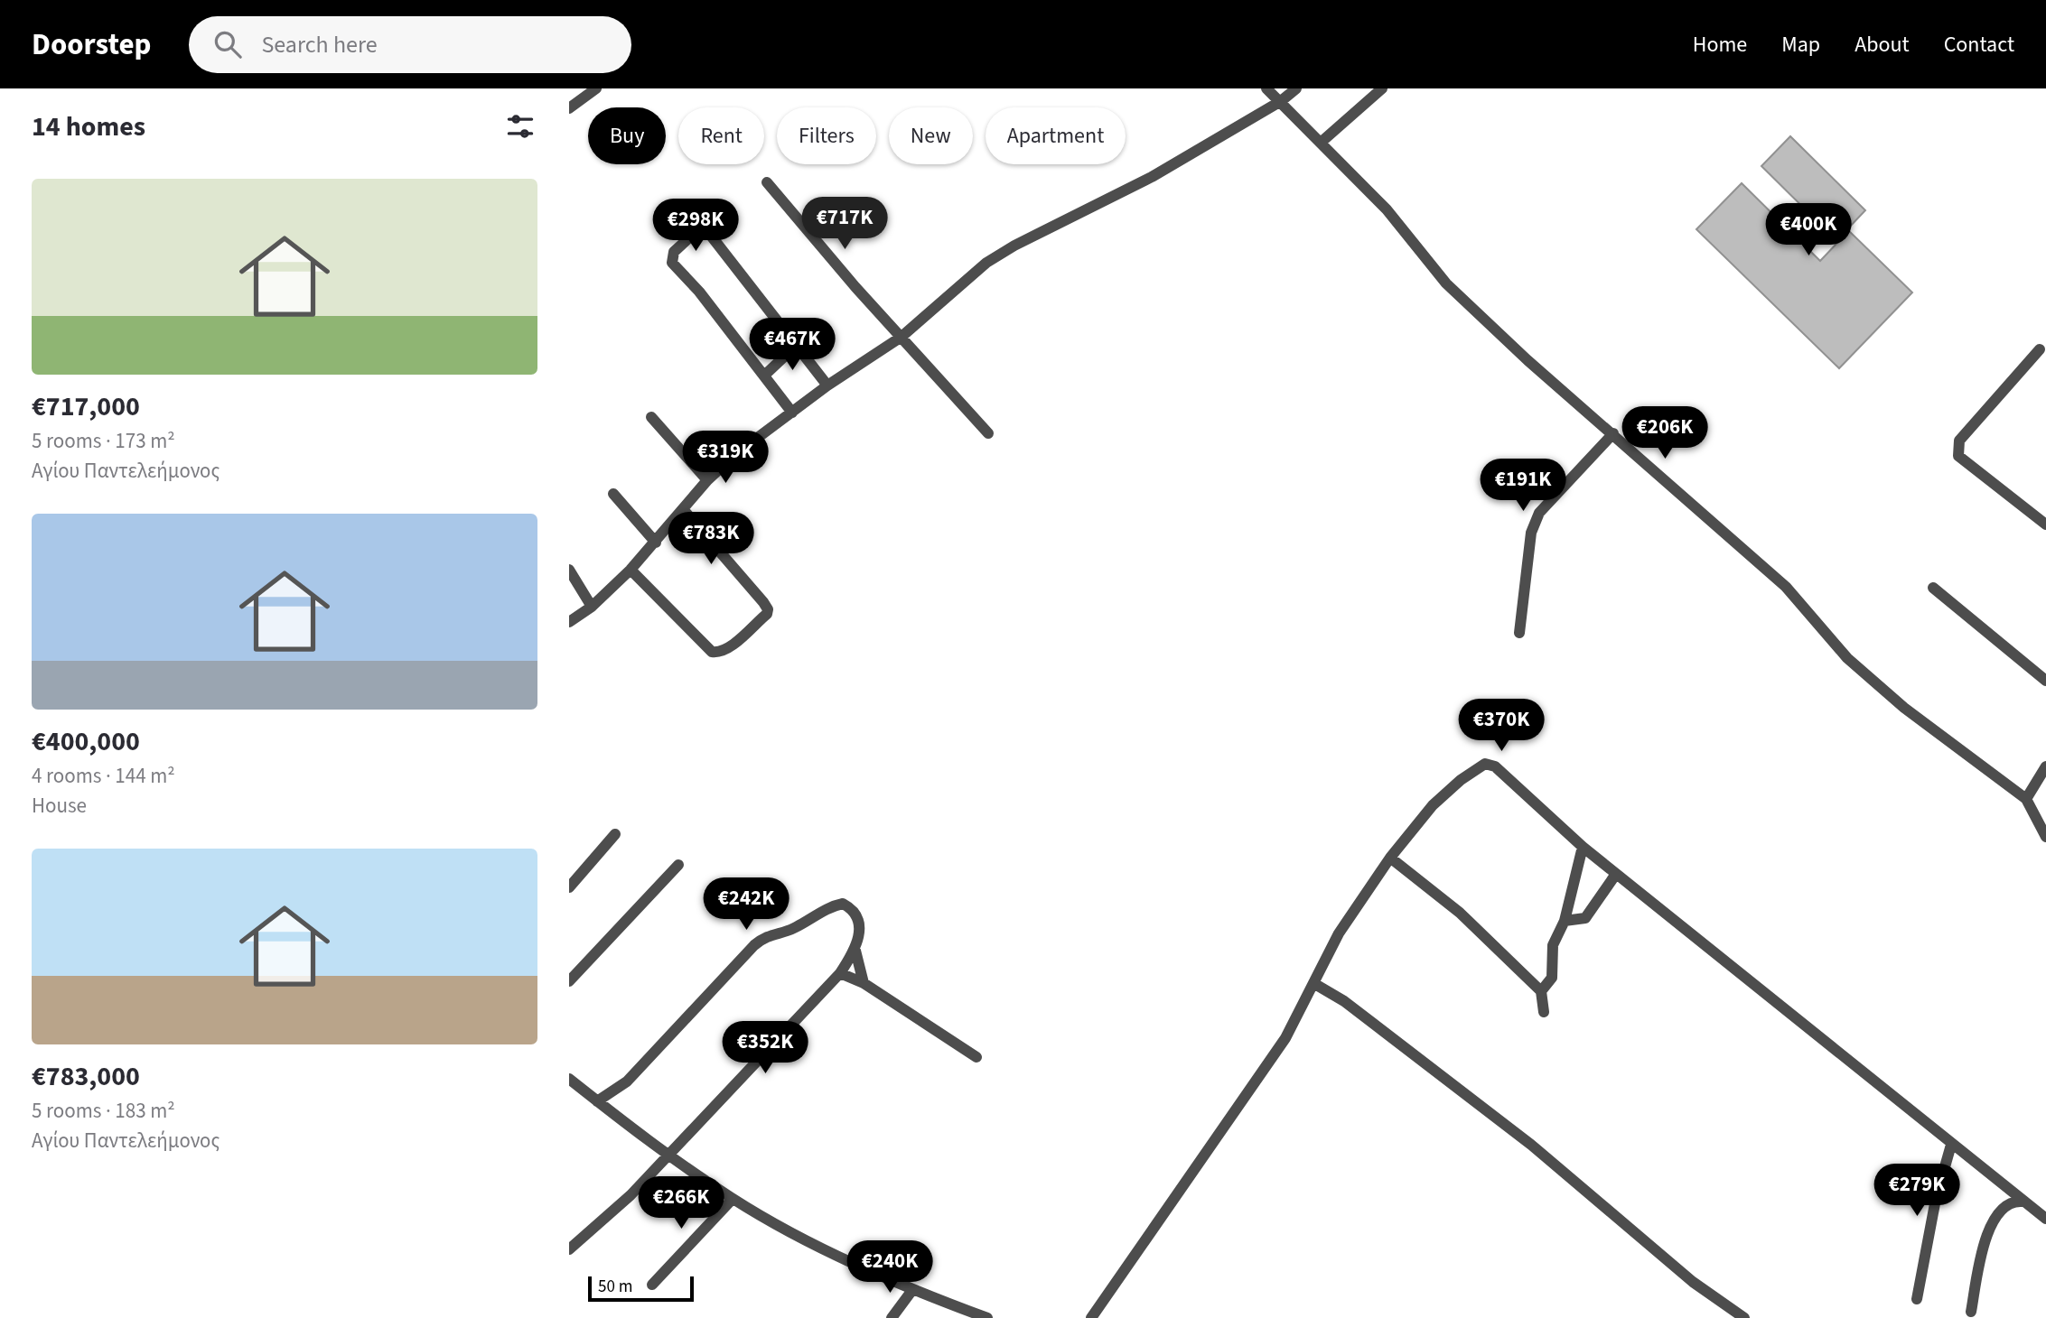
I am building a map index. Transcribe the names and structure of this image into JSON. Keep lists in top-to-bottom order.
{
  "scale_bar": "50 m",
  "page": {
    "header": "Doorstep",
    "search": "Search here",
    "nav": [
      "Home",
      "Map",
      "About",
      "Contact"
    ],
    "heading": "14 homes",
    "chip": [
      "Buy",
      "Rent",
      "Filters",
      "New",
      "Apartment"
    ],
    "list": [
      {
        "name": "€717,000",
        "note": "5 rooms · 173 m² · Αγίου Παντελεήμονος"
      },
      {
        "name": "€400,000",
        "note": "4 rooms · 144 m² · House"
      },
      {
        "name": "€783,000",
        "note": "5 rooms · 183 m² · Αγίου Παντελεήμονος"
      }
    ],
    "price": [
      "€717K",
      "€298K",
      "€400K",
      "€467K",
      "€206K",
      "€319K",
      "€191K",
      "€783K",
      "€370K",
      "€242K",
      "€352K",
      "€279K",
      "€266K",
      "€240K"
    ],
    "scale": "50 m"
  }
}
